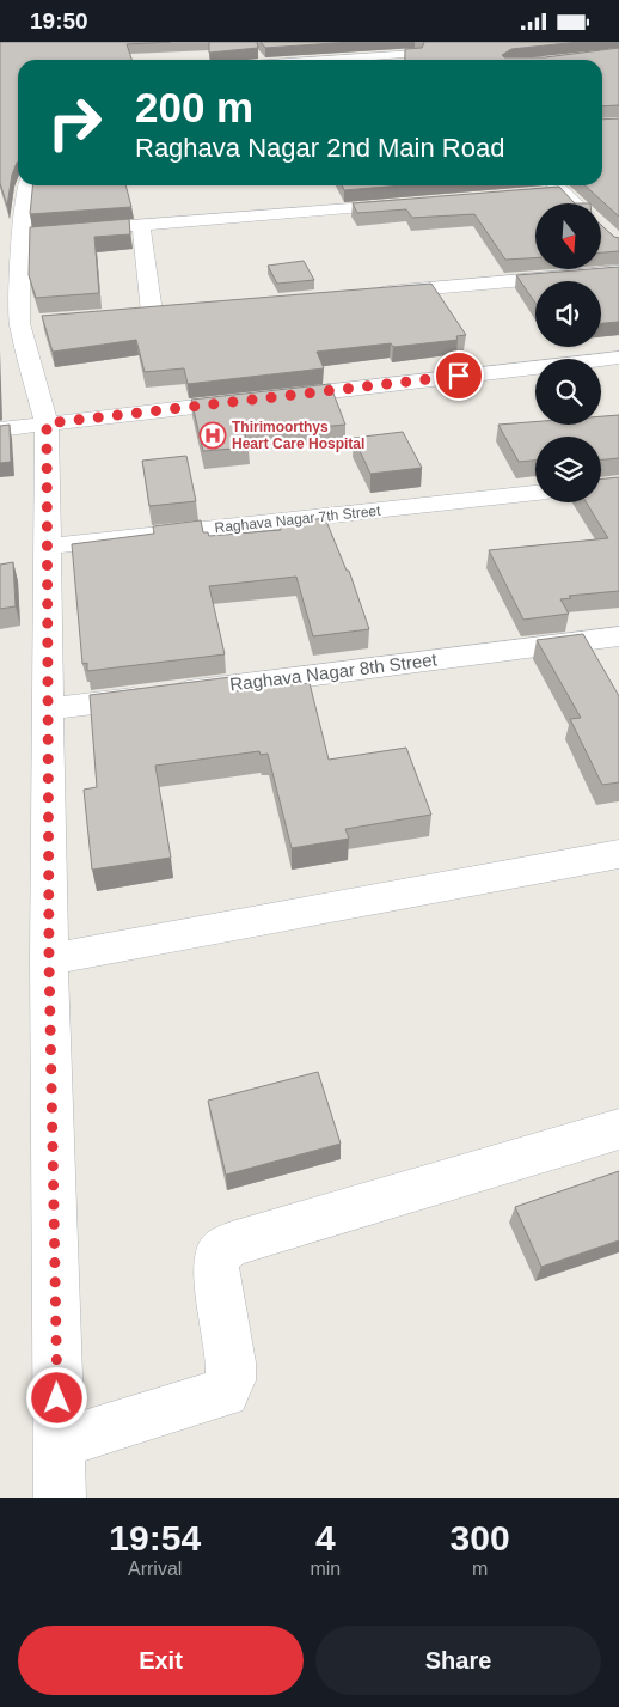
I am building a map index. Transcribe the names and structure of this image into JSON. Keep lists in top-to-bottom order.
{
  "streets": {
    "street": ["Raghava Nagar 7th Street", "Raghava Nagar 8th Street"]
  },
  "places": {
    "hospital": ["Thirimoorthys Heart Care Hospital"]
  },
  "north": "bottom",
  "page": {
    "status": "19:50",
    "turn": ["200 m", "Raghava Nagar 2nd Main Road"],
    "eta": [
      "19:54",
      "Arrival",
      "4",
      "min",
      "300",
      "m"
    ],
    "buttons": ["Exit", "Share"]
  }
}
